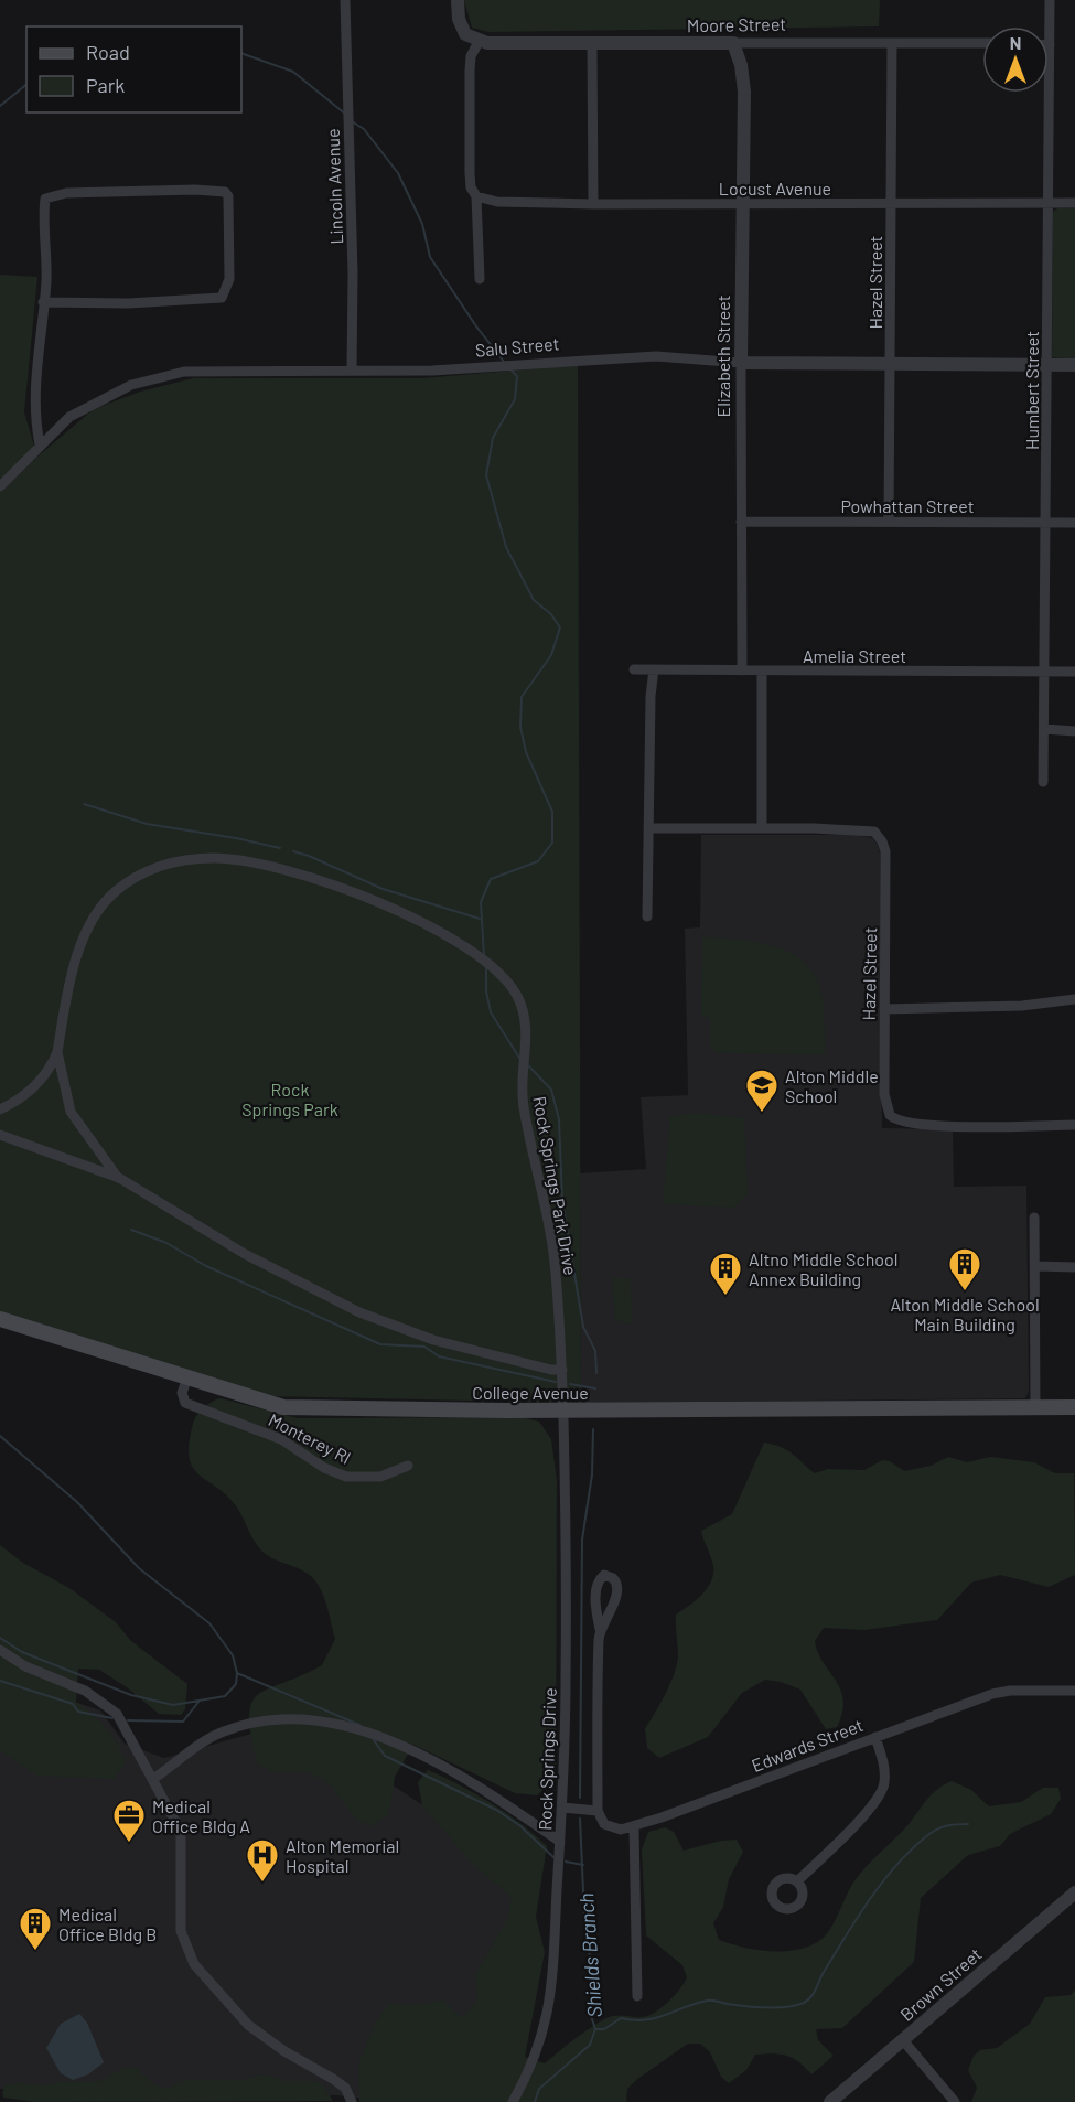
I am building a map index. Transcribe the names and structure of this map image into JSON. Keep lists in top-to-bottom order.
{
  "streets": {
    "main road": ["College Avenue"],
    "street": [
      "Moore Street",
      "Lincoln Avenue",
      "Locust Avenue",
      "Hazel Street",
      "Salu Street",
      "Elizabeth Street",
      "Humbert Street",
      "Powhattan Street",
      "Amelia Street",
      "Rock Springs Park Drive",
      "Monterey Rl",
      "Edwards Street",
      "Rock Springs Drive",
      "Brown Street"
    ]
  },
  "crossings": [
    ["Moore Street", "Hazel Street"],
    ["Moore Street", "Elizabeth Street"],
    ["Lincoln Avenue", "Salu Street"],
    ["Locust Avenue", "Hazel Street"],
    ["Locust Avenue", "Elizabeth Street"],
    ["Locust Avenue", "Humbert Street"],
    ["Hazel Street", "Salu Street"],
    ["Hazel Street", "Powhattan Street"],
    ["Salu Street", "Elizabeth Street"],
    ["Salu Street", "Humbert Street"],
    ["Elizabeth Street", "Powhattan Street"],
    ["Elizabeth Street", "Amelia Street"],
    ["Humbert Street", "Powhattan Street"],
    ["Humbert Street", "Amelia Street"],
    ["Rock Springs Park Drive", "College Avenue"],
    ["Rock Springs Park Drive", "Rock Springs Drive"],
    ["College Avenue", "Monterey Rl"],
    ["College Avenue", "Rock Springs Drive"]
  ],
  "water": ["Shields Branch"],
  "parks": ["Rock Springs Park"],
  "places": {
    "school or university": ["Alton Middle School"],
    "building": ["Alton Middle School Main Building", "Altno Middle School Annex Building", "Medical Office Bldg B"],
    "office": ["Medical Office Bldg A"],
    "hospital": ["Alton Memorial Hospital"]
  },
  "legend": ["Road", "Park"],
  "north": "top"
}
